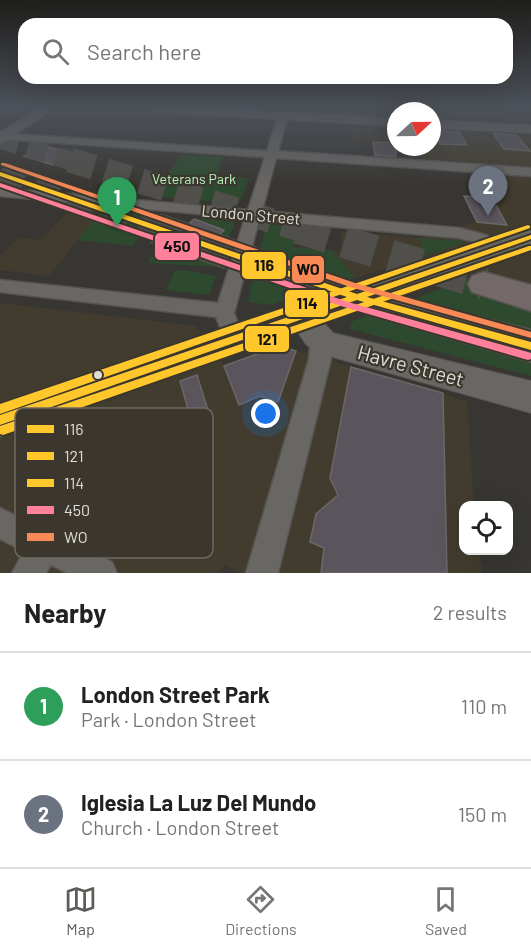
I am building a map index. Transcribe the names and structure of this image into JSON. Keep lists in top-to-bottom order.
{
  "streets": {
    "main road": ["Havre Street"],
    "street": ["London Street"]
  },
  "parks": ["Veterans Park"],
  "lines": [
    "transit line WO",
    "transit line 116",
    "transit line 450",
    "transit line 114",
    "transit line 121"
  ],
  "legend": [
    "116",
    "121",
    "114",
    "450",
    "WO"
  ],
  "north": "right",
  "page": {
    "search": "Search here",
    "pins": ["2", "1"],
    "heading": ["Nearby", "2 results"],
    "list": [
      {
        "mark": "1",
        "name": "London Street Park",
        "note": "Park · London Street",
        "value": "110 m"
      },
      {
        "mark": "2",
        "name": "Iglesia La Luz Del Mundo",
        "note": "Church · London Street",
        "value": "150 m"
      }
    ],
    "nav": ["Map", "Directions", "Saved"]
  }
}
